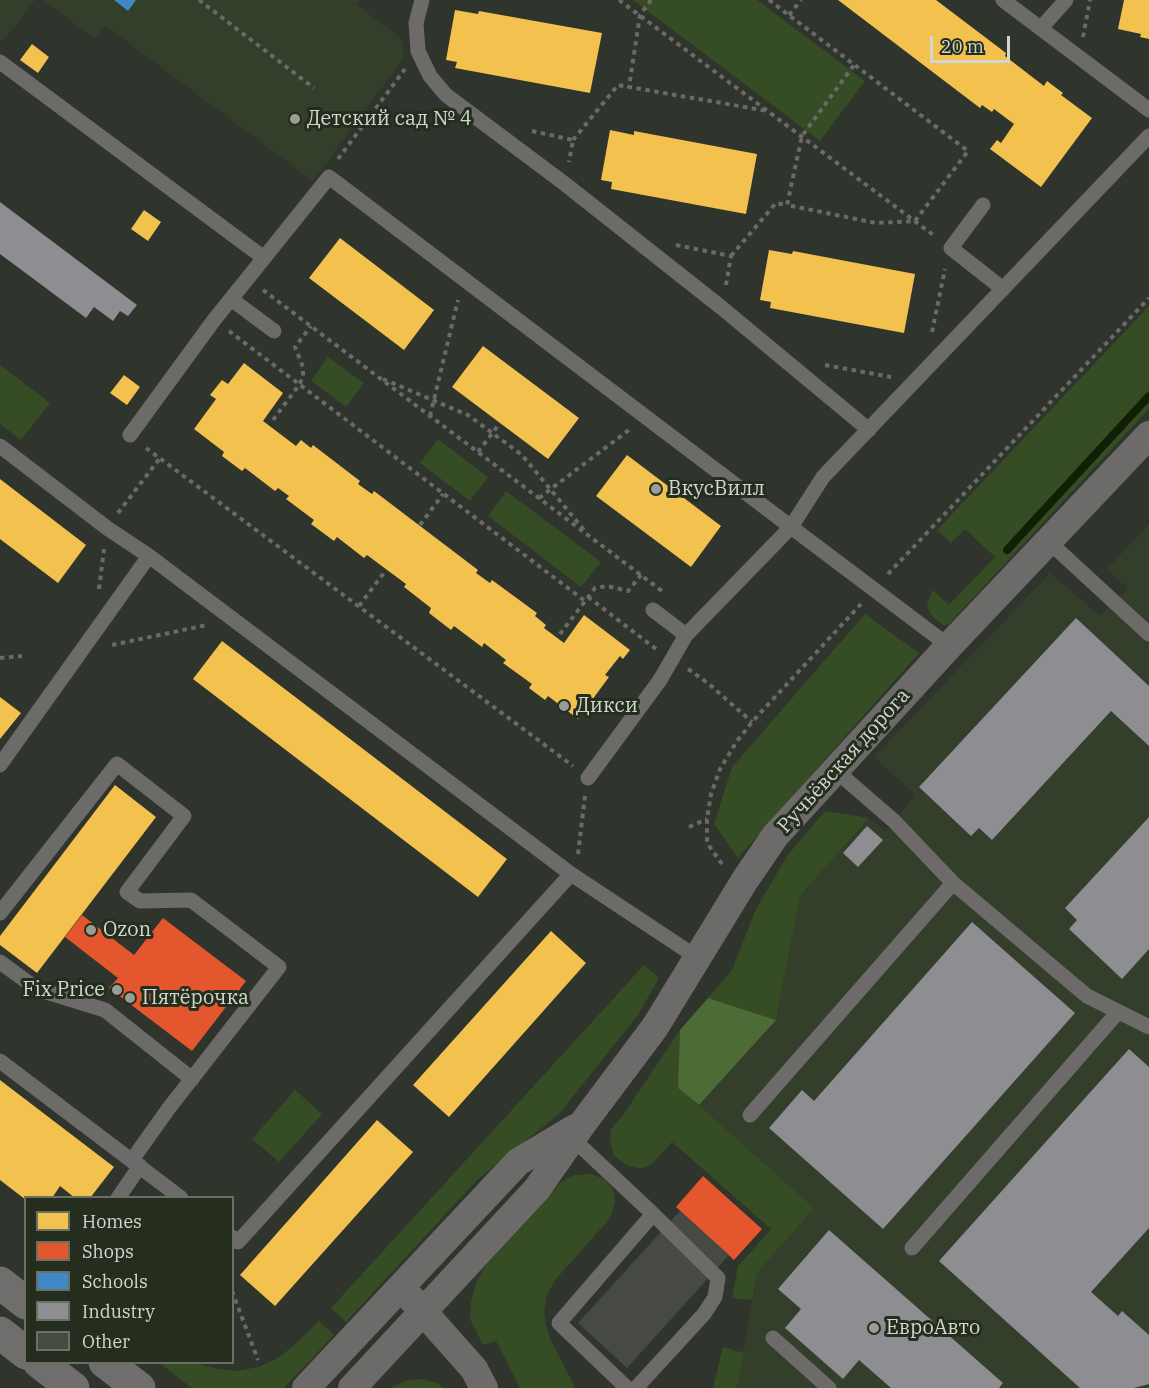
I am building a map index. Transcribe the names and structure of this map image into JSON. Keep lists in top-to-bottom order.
{
  "streets": {
    "street": ["Ручьёвская дорога"]
  },
  "places": [
    "Детский сад № 4",
    "ВкусВилл",
    "Дикси",
    "Ozon",
    "Fix Price",
    "Пятёрочка",
    "ЕвроАвто"
  ],
  "legend": [
    "Homes",
    "Shops",
    "Schools",
    "Industry",
    "Other"
  ],
  "scale_bar": "20 m"
}
